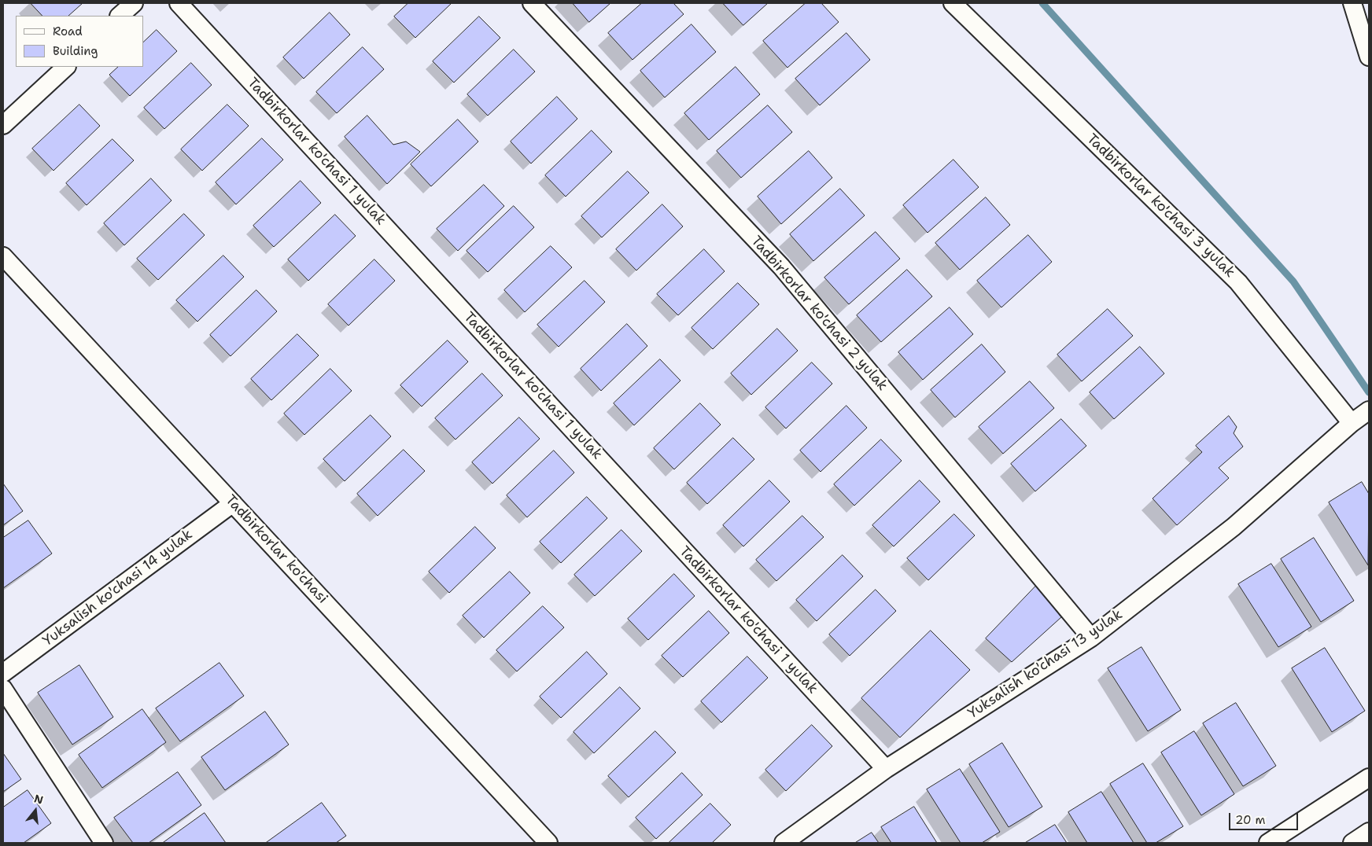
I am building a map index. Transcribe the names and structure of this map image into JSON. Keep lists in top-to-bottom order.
{
  "streets": {
    "street": [
      "Tadbirkorlar ko'chasi 1 yulak",
      "Tadbirkorlar ko'chasi 3 yulak",
      "Tadbirkorlar ko'chasi 2 yulak",
      "Tadbirkorlar ko'chasi",
      "Yuksalish ko'chasi 14 yulak",
      "Yuksalish ko'chasi 13 yulak"
    ]
  },
  "crossings": [
    ["Tadbirkorlar ko'chasi 1 yulak", "Yuksalish ko'chasi 13 yulak"],
    ["Tadbirkorlar ko'chasi 3 yulak", "Yuksalish ko'chasi 13 yulak"],
    ["Tadbirkorlar ko'chasi 2 yulak", "Yuksalish ko'chasi 13 yulak"],
    ["Tadbirkorlar ko'chasi", "Yuksalish ko'chasi 14 yulak"]
  ],
  "legend": ["Road", "Building"],
  "scale_bar": "20 m",
  "north": "top"
}
